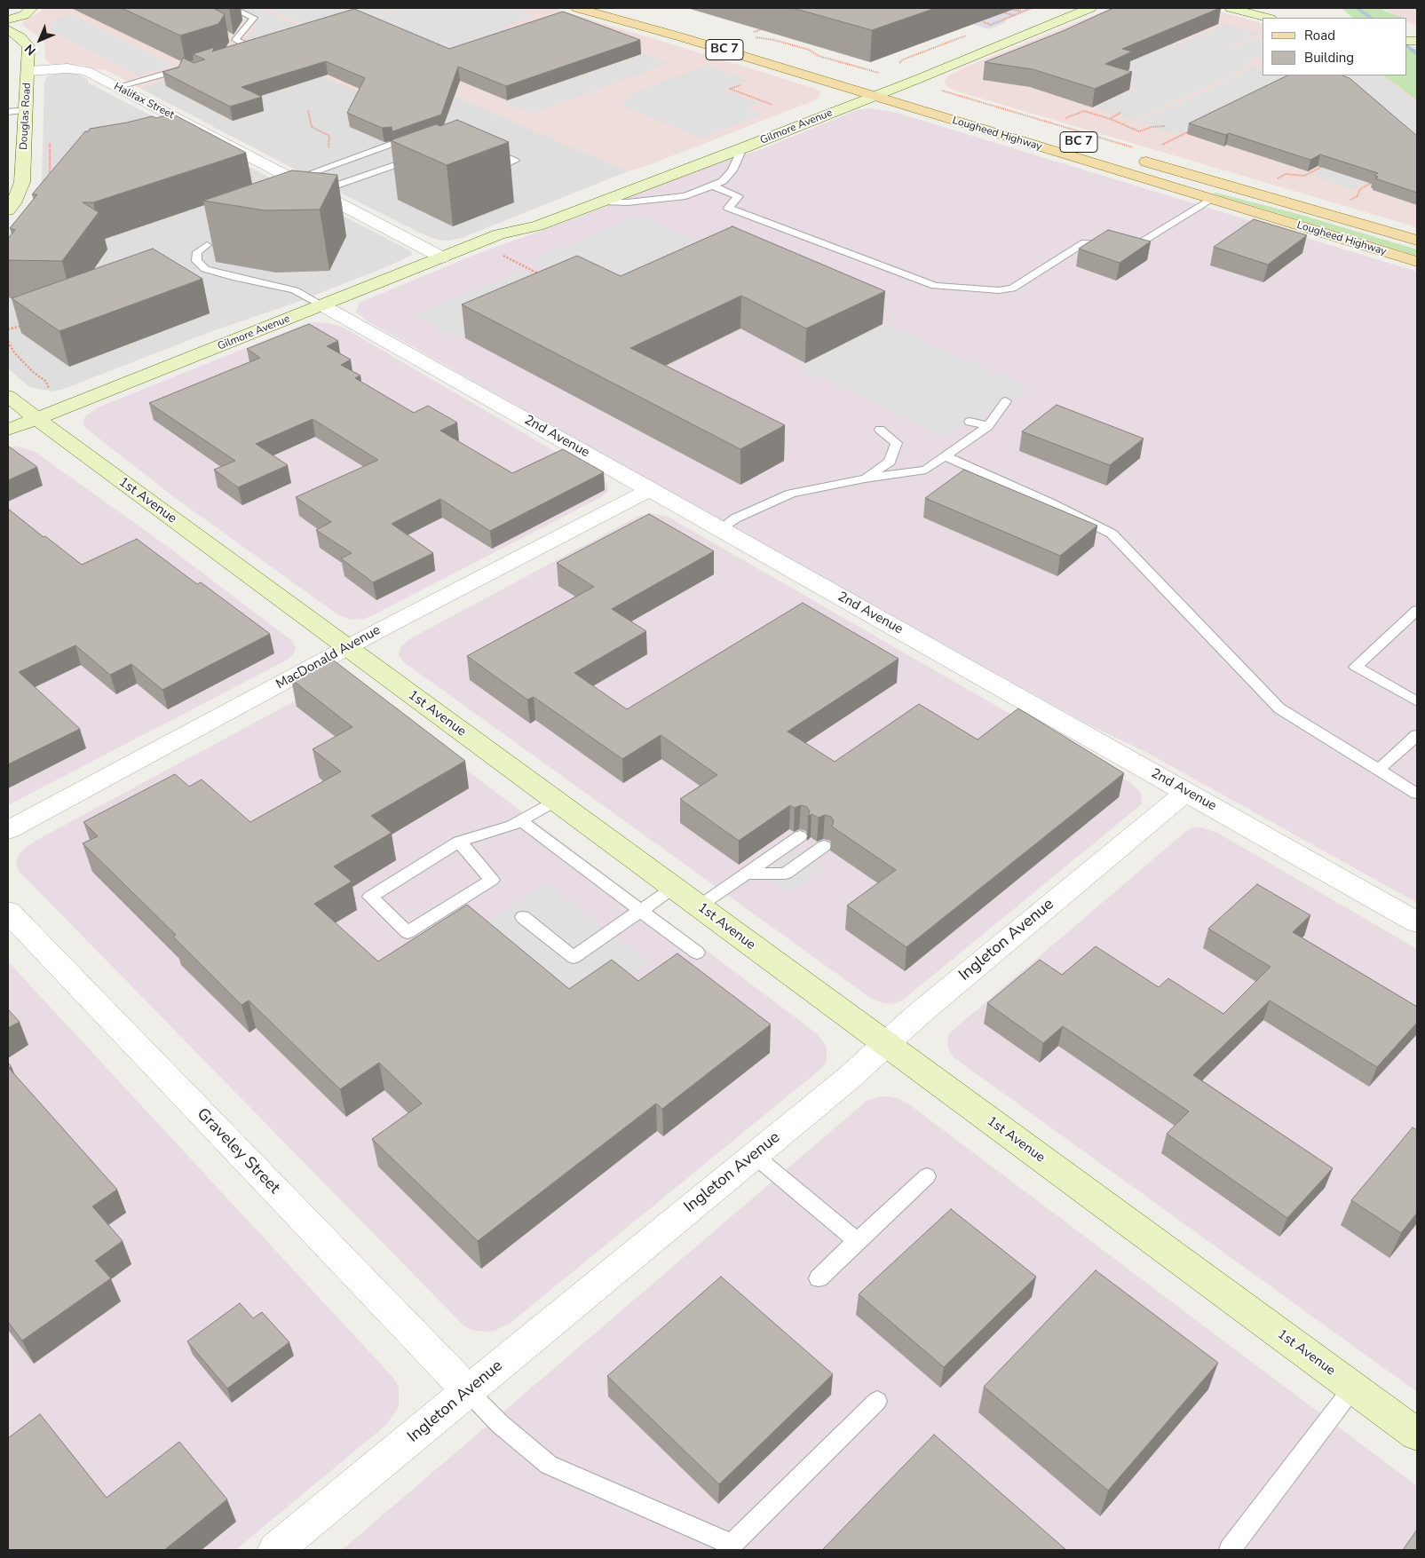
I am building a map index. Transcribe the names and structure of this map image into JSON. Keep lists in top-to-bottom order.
{
  "streets": {
    "main road": ["BC 7", "Lougheed Highway"],
    "street": [
      "Halifax Street",
      "Douglas Road",
      "Gilmore Avenue",
      "2nd Avenue",
      "1st Avenue",
      "MacDonald Avenue",
      "Ingleton Avenue",
      "Graveley Street"
    ]
  },
  "crossings": [
    ["Halifax Street", "Douglas Road"],
    ["Halifax Street", "Gilmore Avenue"],
    ["Gilmore Avenue", "Lougheed Highway"],
    ["Gilmore Avenue", "2nd Avenue"],
    ["Gilmore Avenue", "1st Avenue"],
    ["2nd Avenue", "MacDonald Avenue"],
    ["2nd Avenue", "Ingleton Avenue"],
    ["1st Avenue", "MacDonald Avenue"],
    ["1st Avenue", "Ingleton Avenue"],
    ["Ingleton Avenue", "Graveley Street"]
  ],
  "legend": ["Road", "Building"],
  "north": "bottom left"
}
